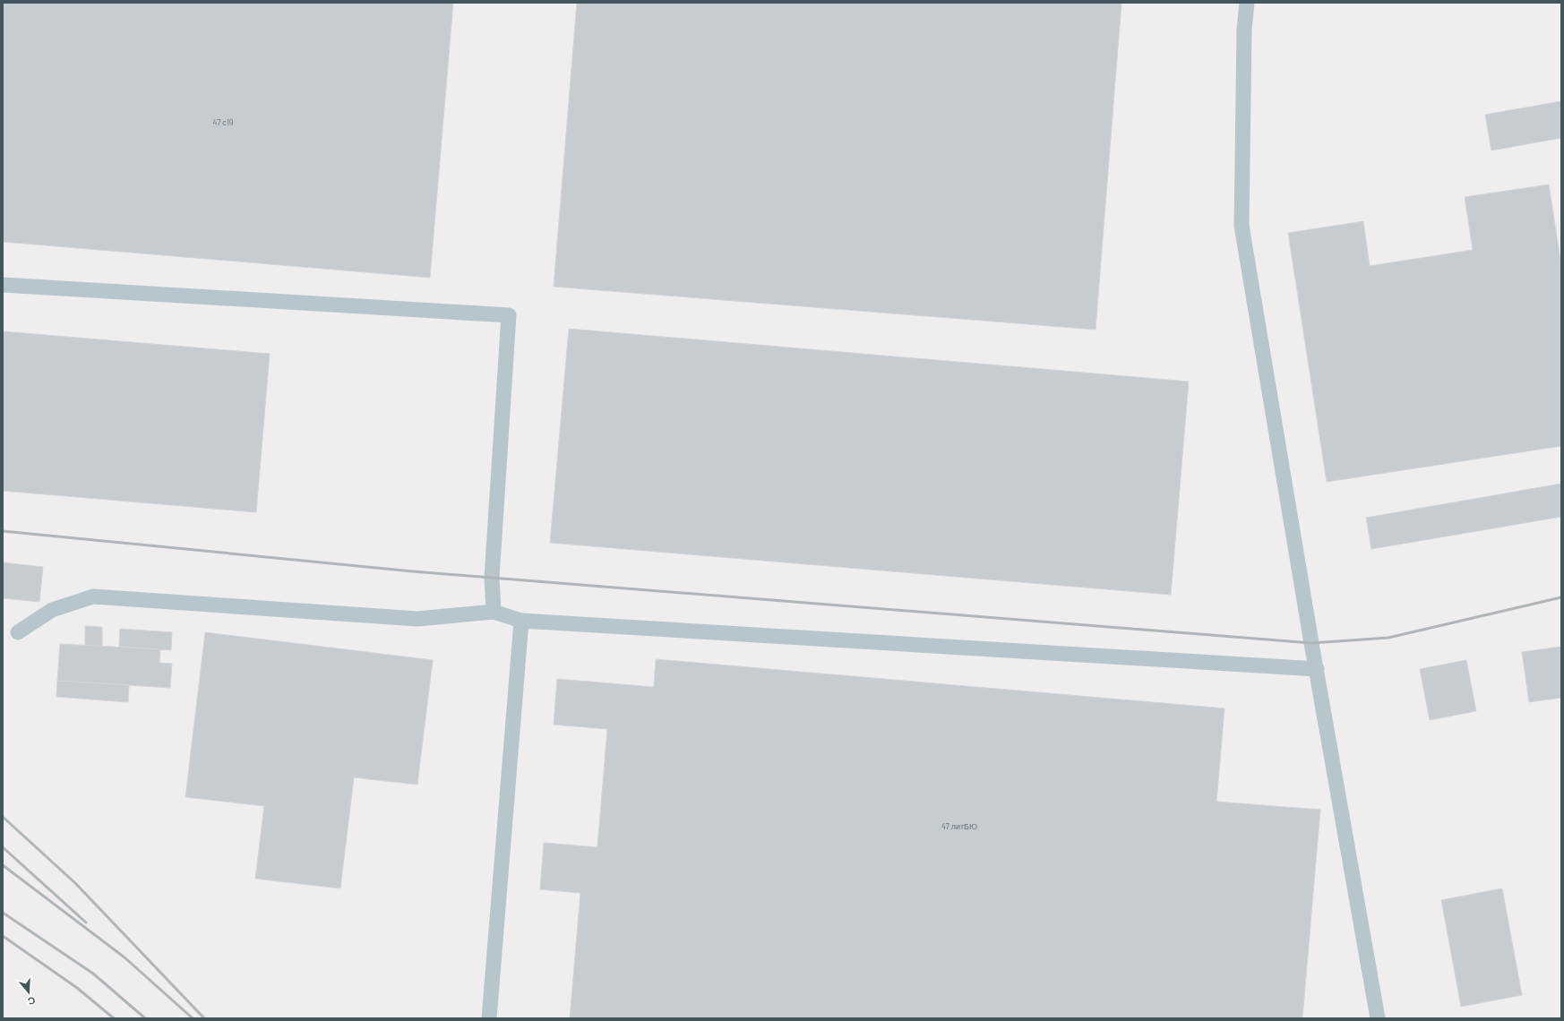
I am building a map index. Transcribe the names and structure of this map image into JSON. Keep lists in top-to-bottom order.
{
  "house_numbers": ["47 с19", "47 литБЮ"],
  "north": "bottom"
}
